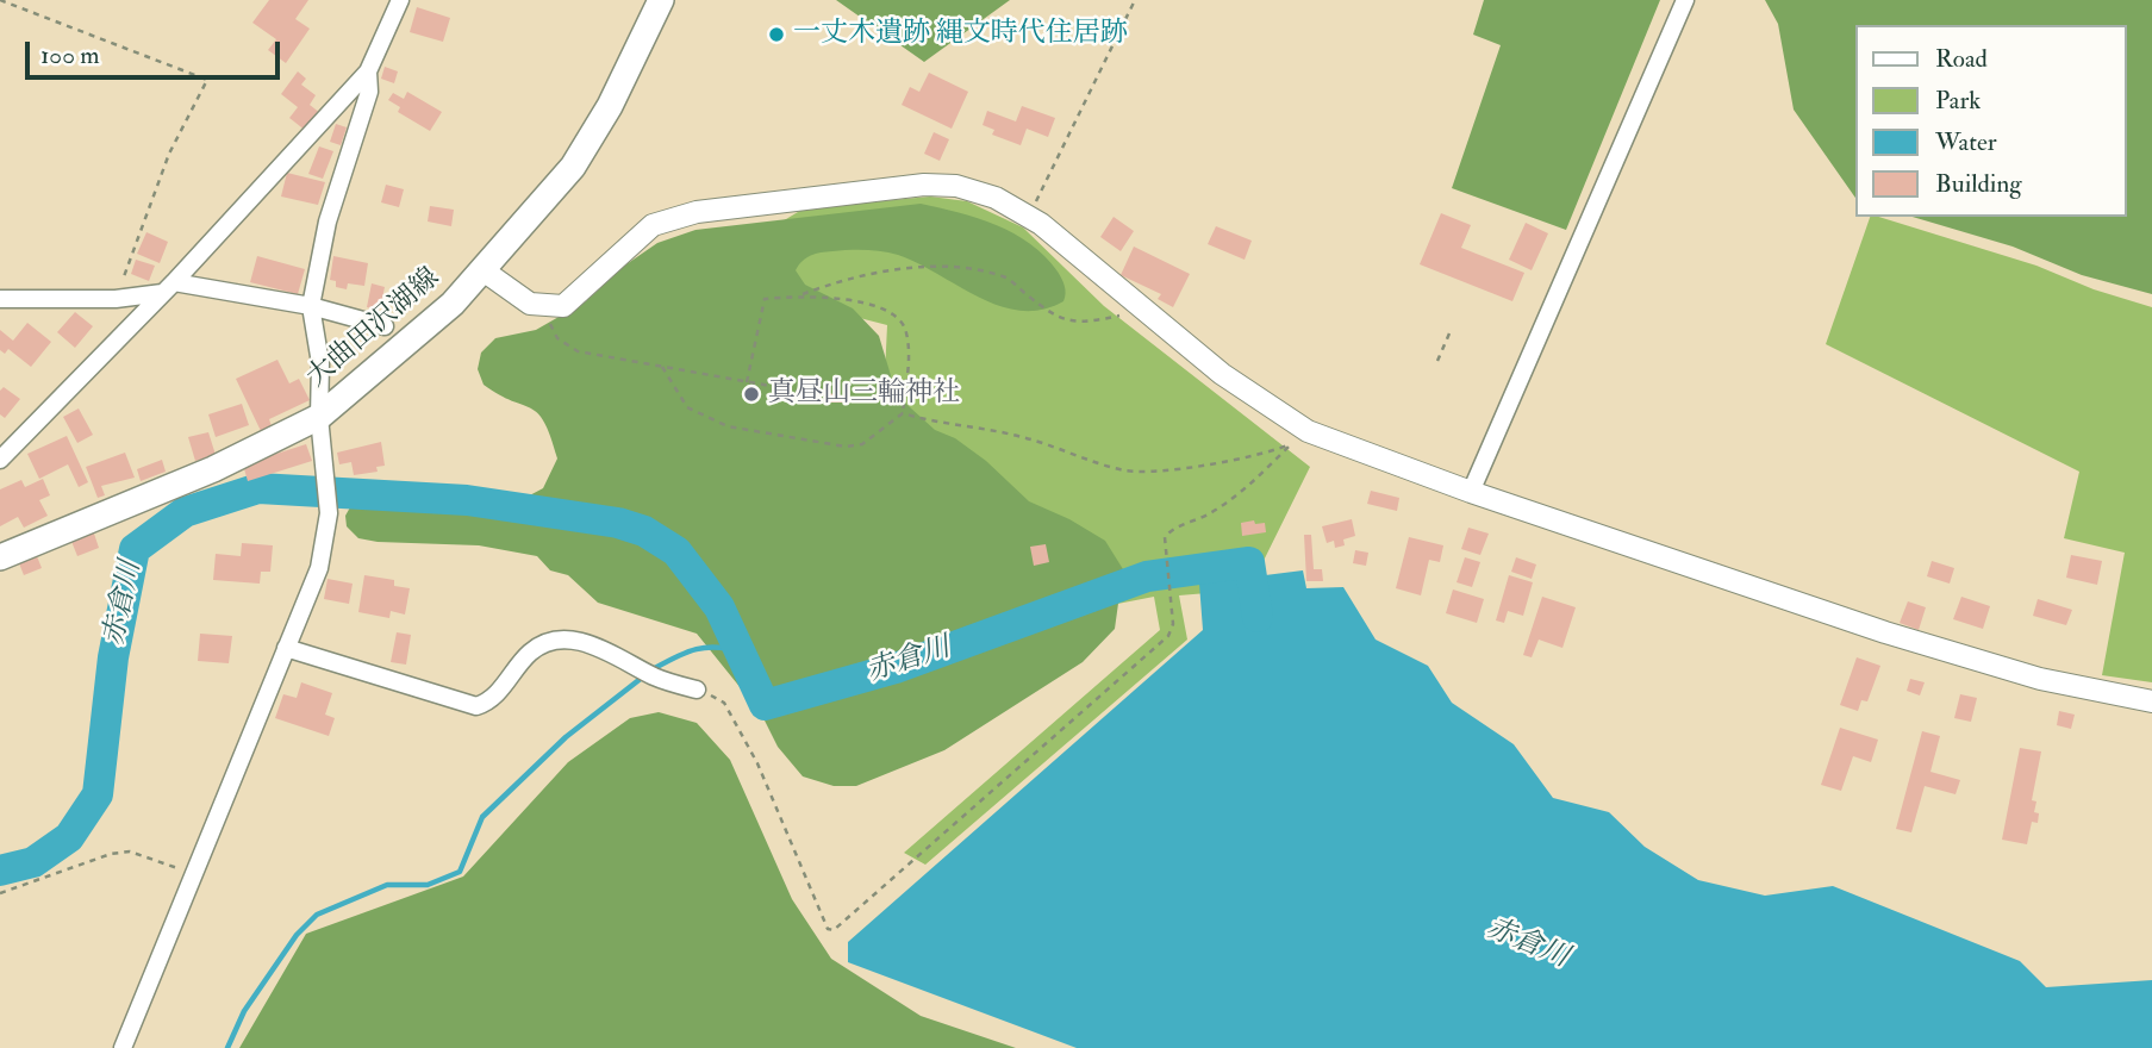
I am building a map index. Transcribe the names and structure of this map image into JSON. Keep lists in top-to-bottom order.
{
  "streets": {
    "main road": ["大曲田沢湖線"]
  },
  "water": ["赤倉川"],
  "places": ["一丈木遺跡 縄文時代住居跡", "真昼山三輪神社"],
  "legend": [
    "Road",
    "Park",
    "Water",
    "Building"
  ],
  "scale_bar": "100 m"
}
